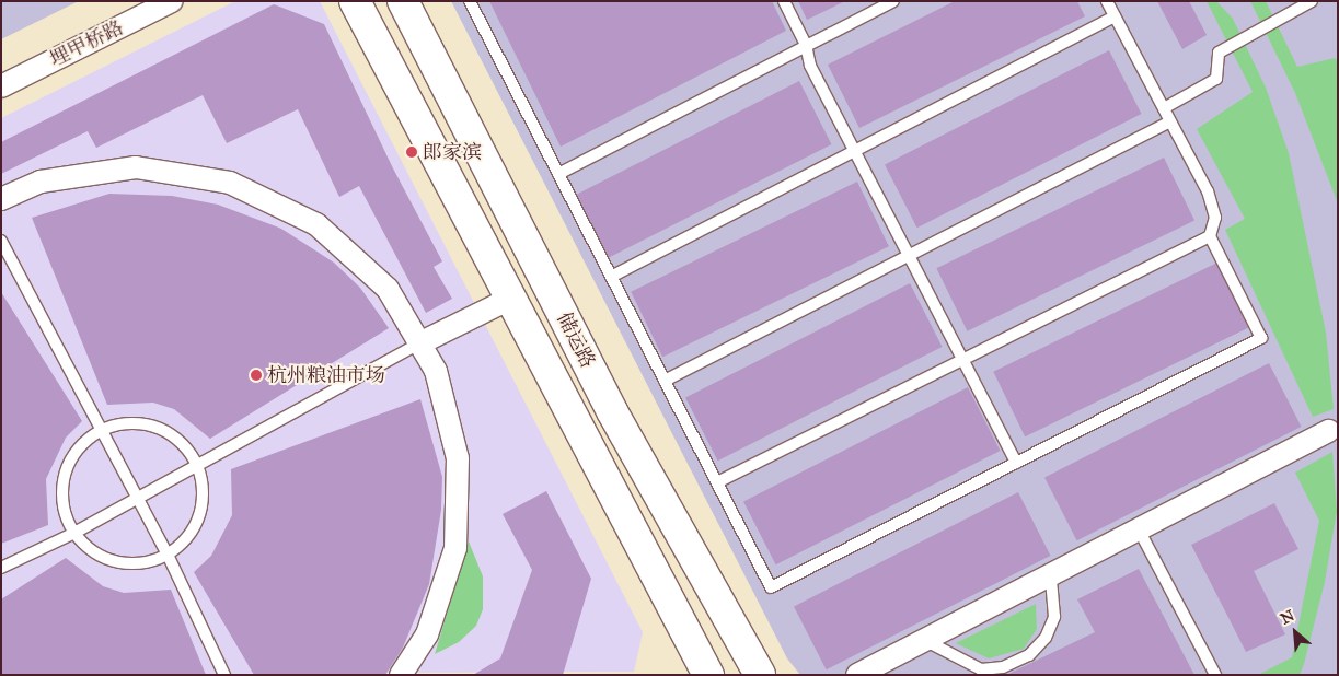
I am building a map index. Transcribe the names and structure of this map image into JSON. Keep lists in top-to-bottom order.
{
  "streets": {
    "main road": ["储运路"],
    "street": ["埋甲桥路"]
  },
  "places": ["郎家滨", "杭州粮油市场"],
  "north": "top left"
}
